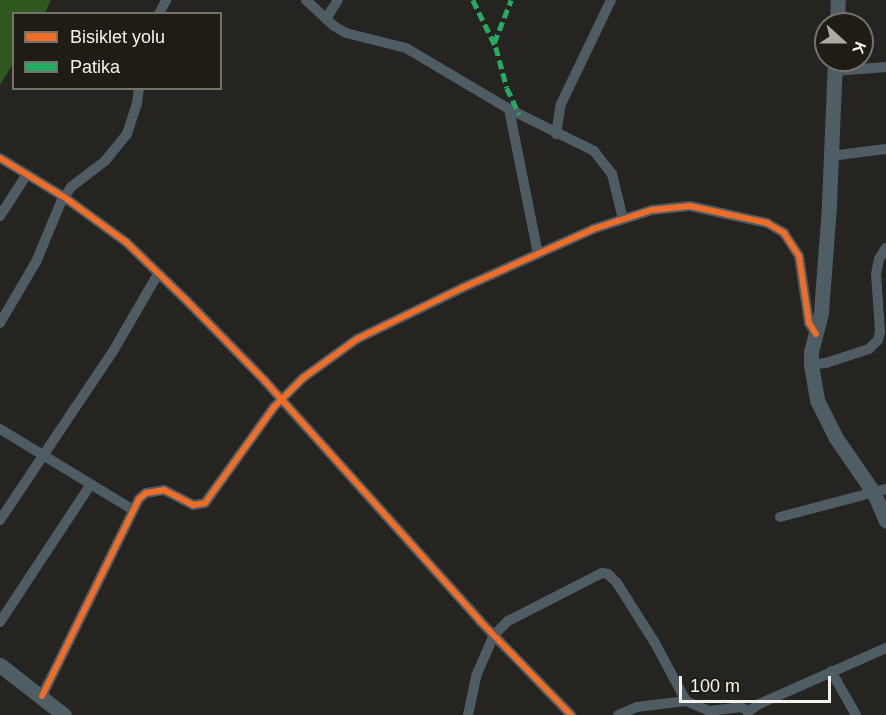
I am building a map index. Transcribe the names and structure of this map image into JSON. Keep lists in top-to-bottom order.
{
  "legend": ["Bisiklet yolu", "Patika"],
  "scale_bar": "100 m",
  "north": "right"
}
